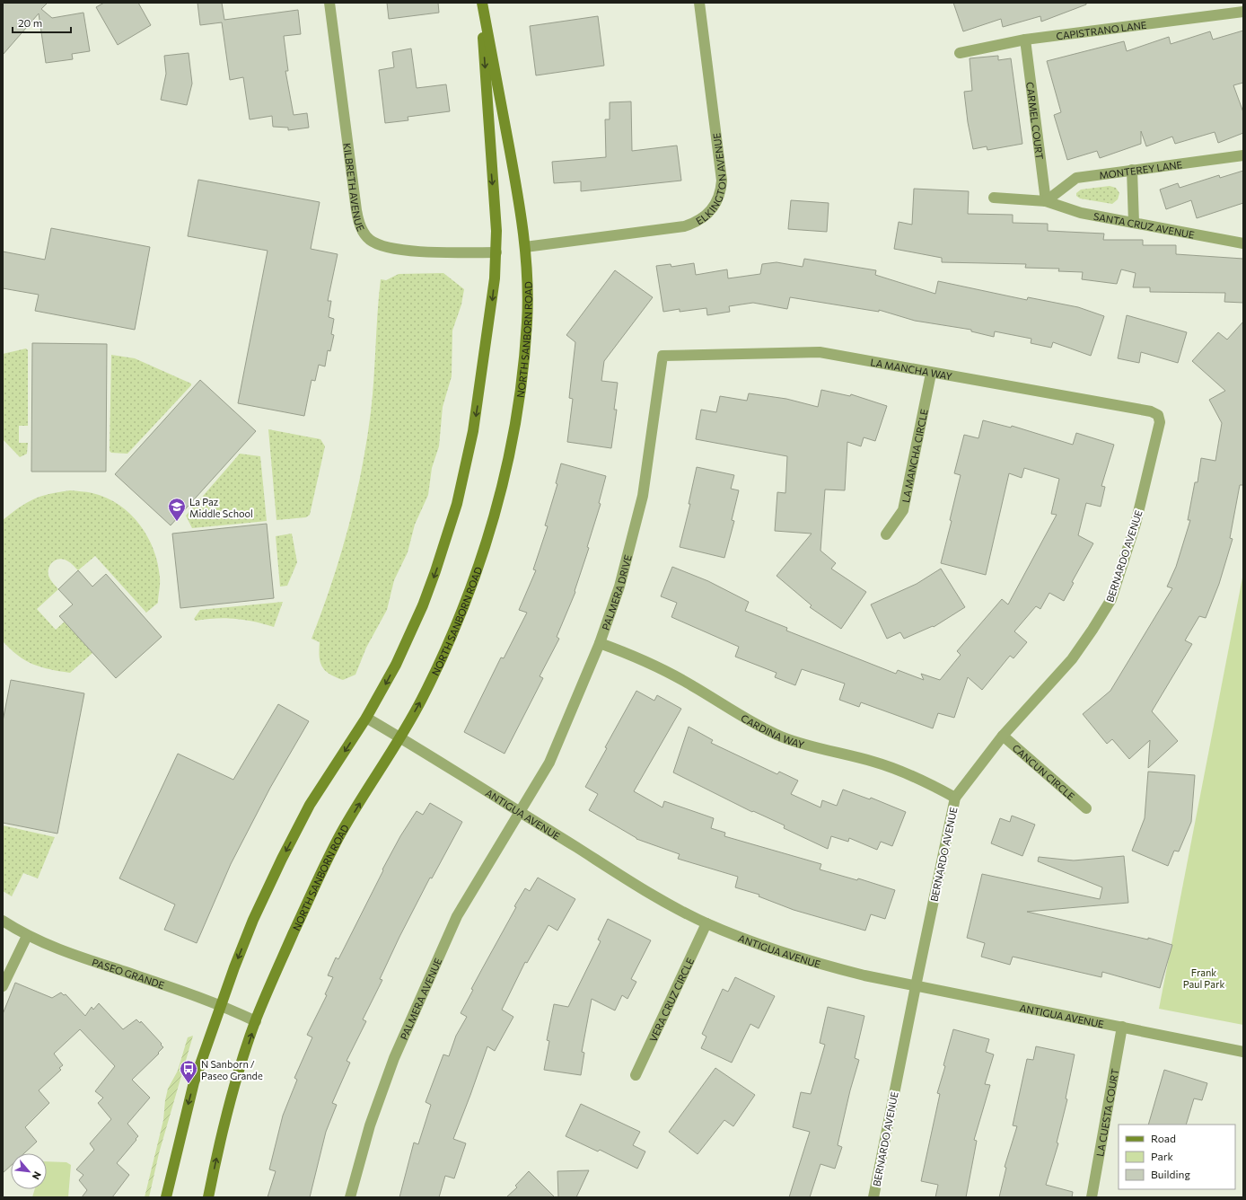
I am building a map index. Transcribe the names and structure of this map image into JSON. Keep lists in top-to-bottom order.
{
  "streets": {
    "main road": ["NORTH SANBORN ROAD"],
    "street": [
      "CAPISTRANO LANE",
      "CARMEL COURT",
      "MONTEREY LANE",
      "ELKINGTON AVENUE",
      "KILBRETH AVENUE",
      "SANTA CRUZ AVENUE",
      "LA MANCHA WAY",
      "LA MANCHA CIRCLE",
      "BERNARDO AVENUE",
      "PALMERA DRIVE",
      "CARDINA WAY",
      "CANCUN CIRCLE",
      "ANTIGUA AVENUE",
      "PASEO GRANDE",
      "PALMERA AVENUE",
      "VERA CRUZ CIRCLE",
      "LA CUESTA COURT"
    ]
  },
  "crossings": [
    ["CAPISTRANO LANE", "CARMEL COURT"],
    ["CARMEL COURT", "MONTEREY LANE"],
    ["CARMEL COURT", "SANTA CRUZ AVENUE"],
    ["MONTEREY LANE", "SANTA CRUZ AVENUE"],
    ["ELKINGTON AVENUE", "NORTH SANBORN ROAD"],
    ["KILBRETH AVENUE", "NORTH SANBORN ROAD"],
    ["NORTH SANBORN ROAD", "ANTIGUA AVENUE"],
    ["NORTH SANBORN ROAD", "PASEO GRANDE"],
    ["LA MANCHA WAY", "LA MANCHA CIRCLE"],
    ["LA MANCHA WAY", "BERNARDO AVENUE"],
    ["LA MANCHA WAY", "PALMERA DRIVE"],
    ["BERNARDO AVENUE", "CARDINA WAY"],
    ["BERNARDO AVENUE", "CANCUN CIRCLE"],
    ["BERNARDO AVENUE", "ANTIGUA AVENUE"],
    ["PALMERA DRIVE", "CARDINA WAY"],
    ["PALMERA DRIVE", "ANTIGUA AVENUE"],
    ["PALMERA DRIVE", "PALMERA AVENUE"],
    ["ANTIGUA AVENUE", "PALMERA AVENUE"],
    ["ANTIGUA AVENUE", "VERA CRUZ CIRCLE"],
    ["ANTIGUA AVENUE", "LA CUESTA COURT"]
  ],
  "parks": ["Frank Paul Park"],
  "places": {
    "school or university": ["La Paz Middle School"],
    "bus stop": ["N Sanborn / Paseo Grande"]
  },
  "legend": ["Road", "Park", "Building"],
  "scale_bar": "20 m",
  "north": "bottom right"
}
